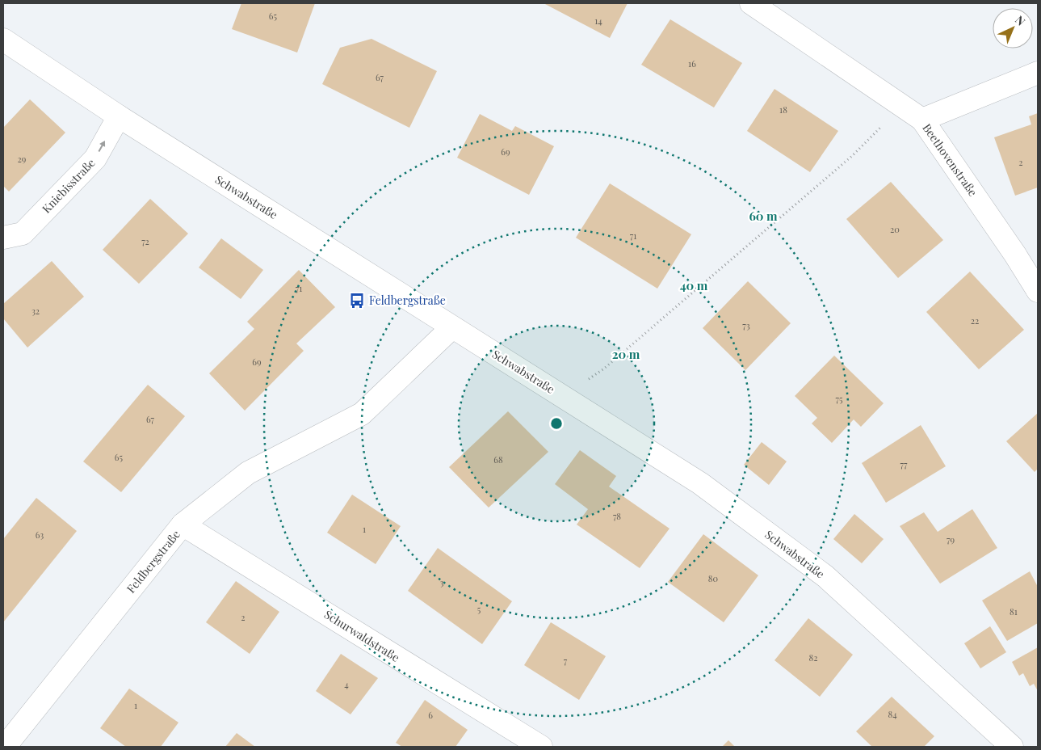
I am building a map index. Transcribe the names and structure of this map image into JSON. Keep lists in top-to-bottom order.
{
  "streets": {
    "street": [
      "Beethovenstraße",
      "Kniebisstraße",
      "Schwabstraße",
      "Feldbergstraße",
      "Schurwaldstraße"
    ]
  },
  "crossings": [
    ["Kniebisstraße", "Schwabstraße"],
    ["Schwabstraße", "Feldbergstraße"],
    ["Feldbergstraße", "Schurwaldstraße"]
  ],
  "one_way": ["Kniebisstraße"],
  "places": {
    "bus stop": ["Feldbergstraße"]
  },
  "house_numbers": [
    "65",
    "14",
    "16",
    "67",
    "18",
    "69",
    "29",
    "2",
    "20",
    "71",
    "72",
    "71",
    "32",
    "22",
    "73",
    "69",
    "75",
    "67",
    "65",
    "68",
    "77",
    "78",
    "1",
    "63",
    "79",
    "80",
    "3",
    "5",
    "81",
    "2",
    "82",
    "7",
    "4",
    "1",
    "84",
    "6"
  ],
  "north": "top right",
  "rings": ["60 m", "40 m", "20 m"]
}
